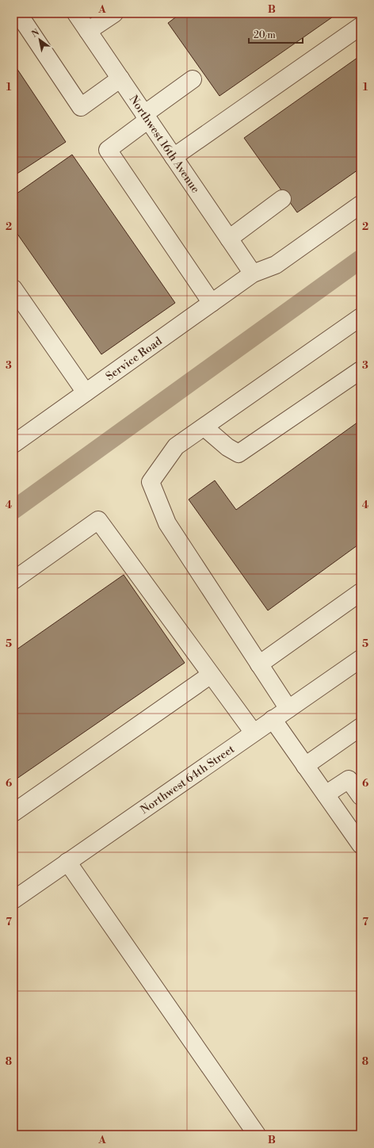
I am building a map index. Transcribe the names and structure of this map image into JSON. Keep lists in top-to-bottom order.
{
  "streets": {
    "street": ["Northwest 16th Avenue", "Service Road", "Northwest 64th Street"]
  },
  "crossings": [
    ["Northwest 16th Avenue", "Service Road"]
  ],
  "scale_bar": "20 m",
  "north": "top left",
  "grid": {
    "columns": ["A", "B"],
    "rows": [
      "1",
      "2",
      "3",
      "4",
      "5",
      "6",
      "7",
      "8"
    ]
  }
}
